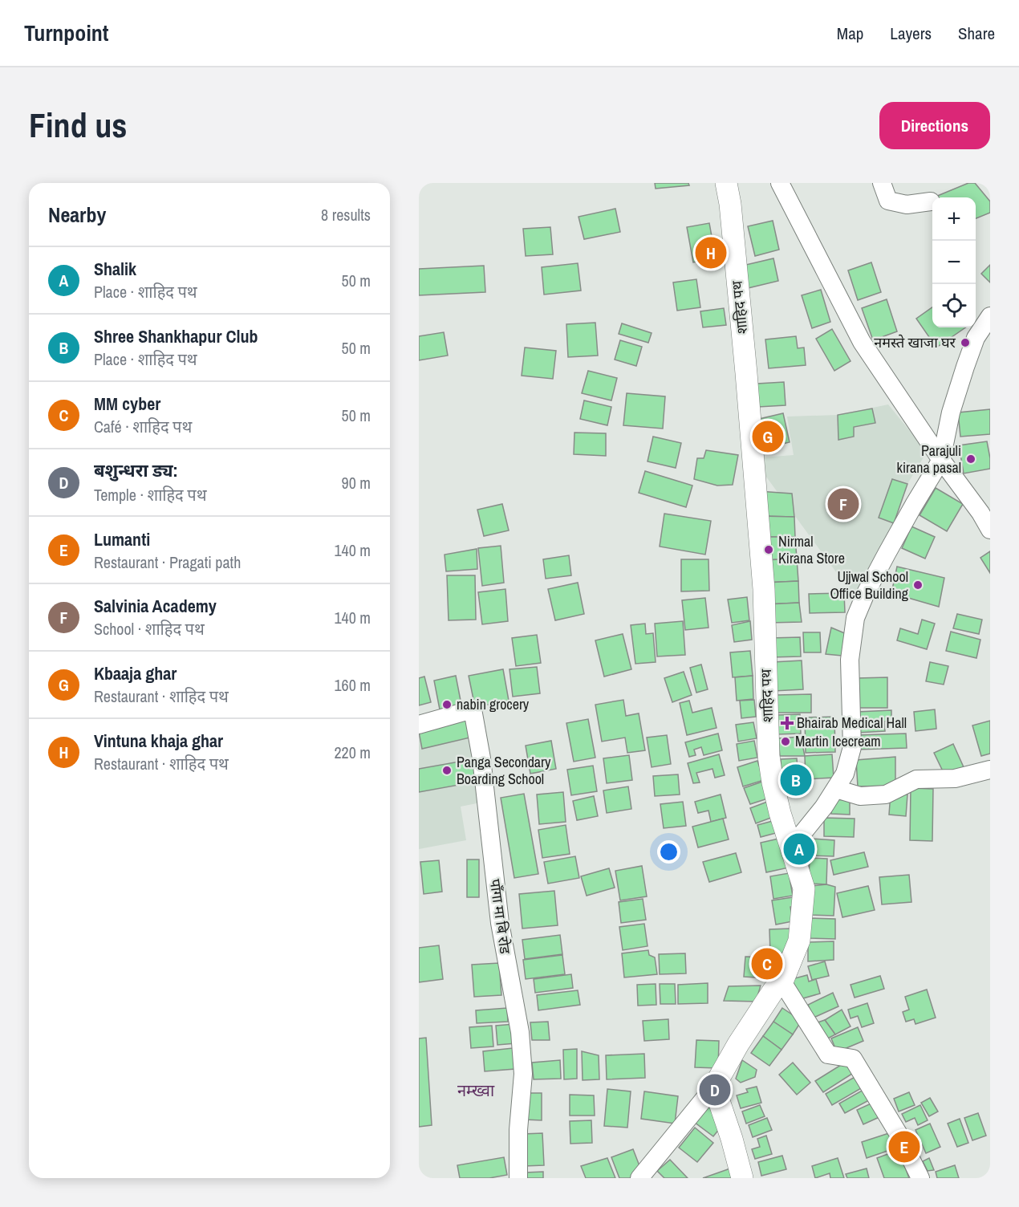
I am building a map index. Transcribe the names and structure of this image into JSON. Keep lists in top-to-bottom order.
{
  "streets": {
    "street": ["शाहिद पथ", "पाँगा मा बि रोड"]
  },
  "districts": ["नम्ख्वा"],
  "places": {
    "other": [
      "नमस्ते खाजा घर",
      "Parajuli kirana pasal",
      "Nirmal Kirana Store",
      "Ujjwal School Office Building",
      "nabin grocery",
      "Martin Icecream",
      "Panga Secondary Boarding School"
    ],
    "health": ["Bhairab Medical Hall"]
  },
  "page": {
    "header": "Turnpoint",
    "nav": ["Map", "Layers", "Share"],
    "buttons": "Directions",
    "title": "Find us",
    "heading": ["Nearby", "8 results"],
    "map_buttons": ["+", "−"],
    "pins": [
      "H",
      "G",
      "F",
      "B",
      "A",
      "C",
      "D",
      "E"
    ],
    "list": [
      {
        "mark": "A",
        "name": "Shalik",
        "note": "Place · शाहिद पथ",
        "value": "50 m"
      },
      {
        "mark": "B",
        "name": "Shree Shankhapur Club",
        "note": "Place · शाहिद पथ",
        "value": "50 m"
      },
      {
        "mark": "C",
        "name": "MM cyber",
        "note": "Café · शाहिद पथ",
        "value": "50 m"
      },
      {
        "mark": "D",
        "name": "बशुन्धरा ड्य:",
        "note": "Temple · शाहिद पथ",
        "value": "90 m"
      },
      {
        "mark": "E",
        "name": "Lumanti",
        "note": "Restaurant · Pragati path",
        "value": "140 m"
      },
      {
        "mark": "F",
        "name": "Salvinia Academy",
        "note": "School · शाहिद पथ",
        "value": "140 m"
      },
      {
        "mark": "G",
        "name": "Kbaaja ghar",
        "note": "Restaurant · शाहिद पथ",
        "value": "160 m"
      },
      {
        "mark": "H",
        "name": "Vintuna khaja ghar",
        "note": "Restaurant · शाहिद पथ",
        "value": "220 m"
      }
    ]
  }
}
